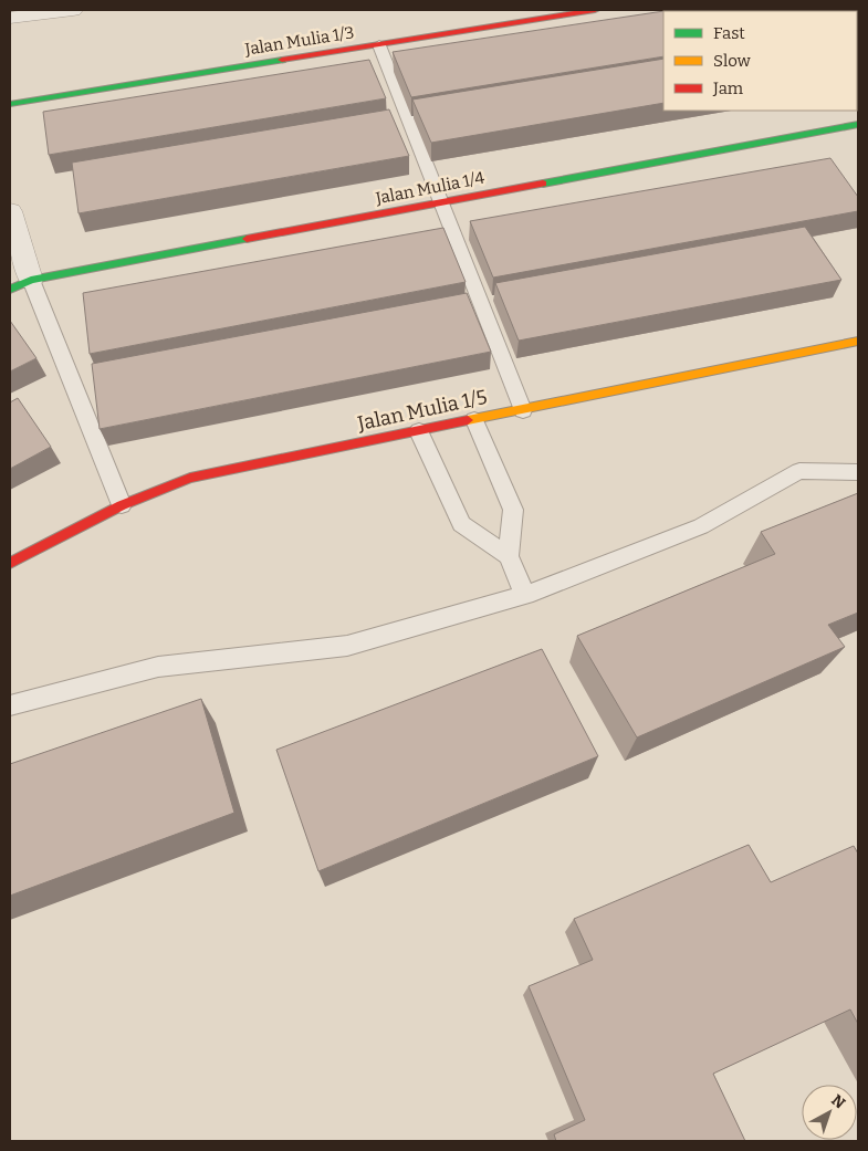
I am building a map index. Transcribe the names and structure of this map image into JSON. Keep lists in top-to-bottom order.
{
  "streets": {
    "street": ["Jalan Mulia 1/3", "Jalan Mulia 1/4", "Jalan Mulia 1/5"]
  },
  "legend": ["Fast", "Slow", "Jam"],
  "north": "top right"
}
